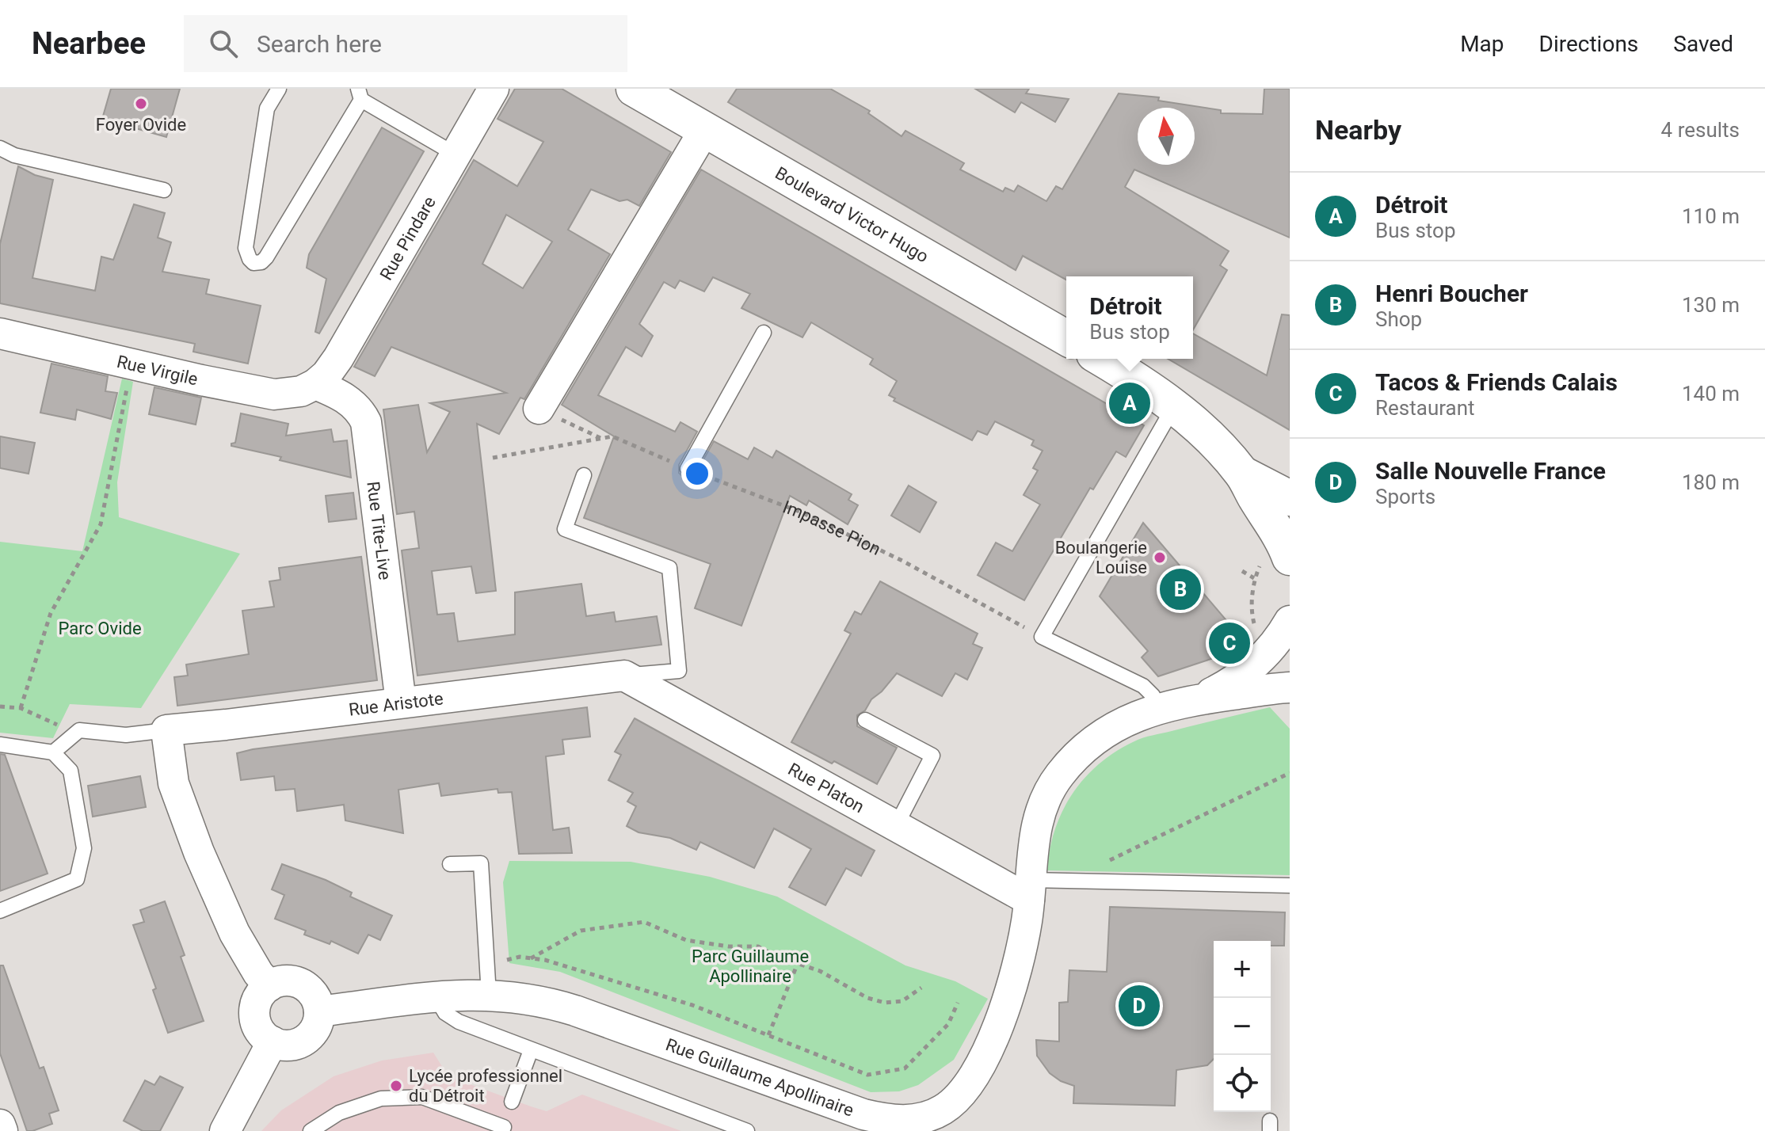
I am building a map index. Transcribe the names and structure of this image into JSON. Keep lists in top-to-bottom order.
{
  "streets": {
    "main road": ["Boulevard Victor Hugo"],
    "street": [
      "Rue Pindare",
      "Rue Virgile",
      "Rue Tite-Live",
      "Rue Aristote",
      "Rue Platon",
      "Rue Guillaume Apollinaire"
    ],
    "path": ["Impasse Pion"]
  },
  "crossings": [
    ["Rue Pindare", "Rue Virgile"],
    ["Rue Pindare", "Rue Tite-Live"],
    ["Rue Virgile", "Rue Tite-Live"],
    ["Rue Tite-Live", "Rue Aristote"],
    ["Rue Aristote", "Rue Platon"],
    ["Rue Platon", "Rue Guillaume Apollinaire"]
  ],
  "parks": ["Parc Ovide", "Parc Guillaume Apollinaire"],
  "places": ["Foyer Ovide", "Boulangerie Louise", "Lycée professionnel du Détroit"],
  "north": "top",
  "page": {
    "header": "Nearbee",
    "search": "Search here",
    "nav": ["Map", "Directions", "Saved"],
    "heading": ["Nearby", "4 results"],
    "list": [
      {
        "mark": "A",
        "name": "Détroit",
        "note": "Bus stop",
        "value": "110 m"
      },
      {
        "mark": "B",
        "name": "Henri Boucher",
        "note": "Shop",
        "value": "130 m"
      },
      {
        "mark": "C",
        "name": "Tacos & Friends Calais",
        "note": "Restaurant",
        "value": "140 m"
      },
      {
        "mark": "D",
        "name": "Salle Nouvelle France",
        "note": "Sports",
        "value": "180 m"
      }
    ],
    "popup": ["Détroit", "Bus stop"],
    "pins": [
      "A",
      "B",
      "C",
      "D"
    ],
    "map_buttons": ["+", "−"]
  }
}
